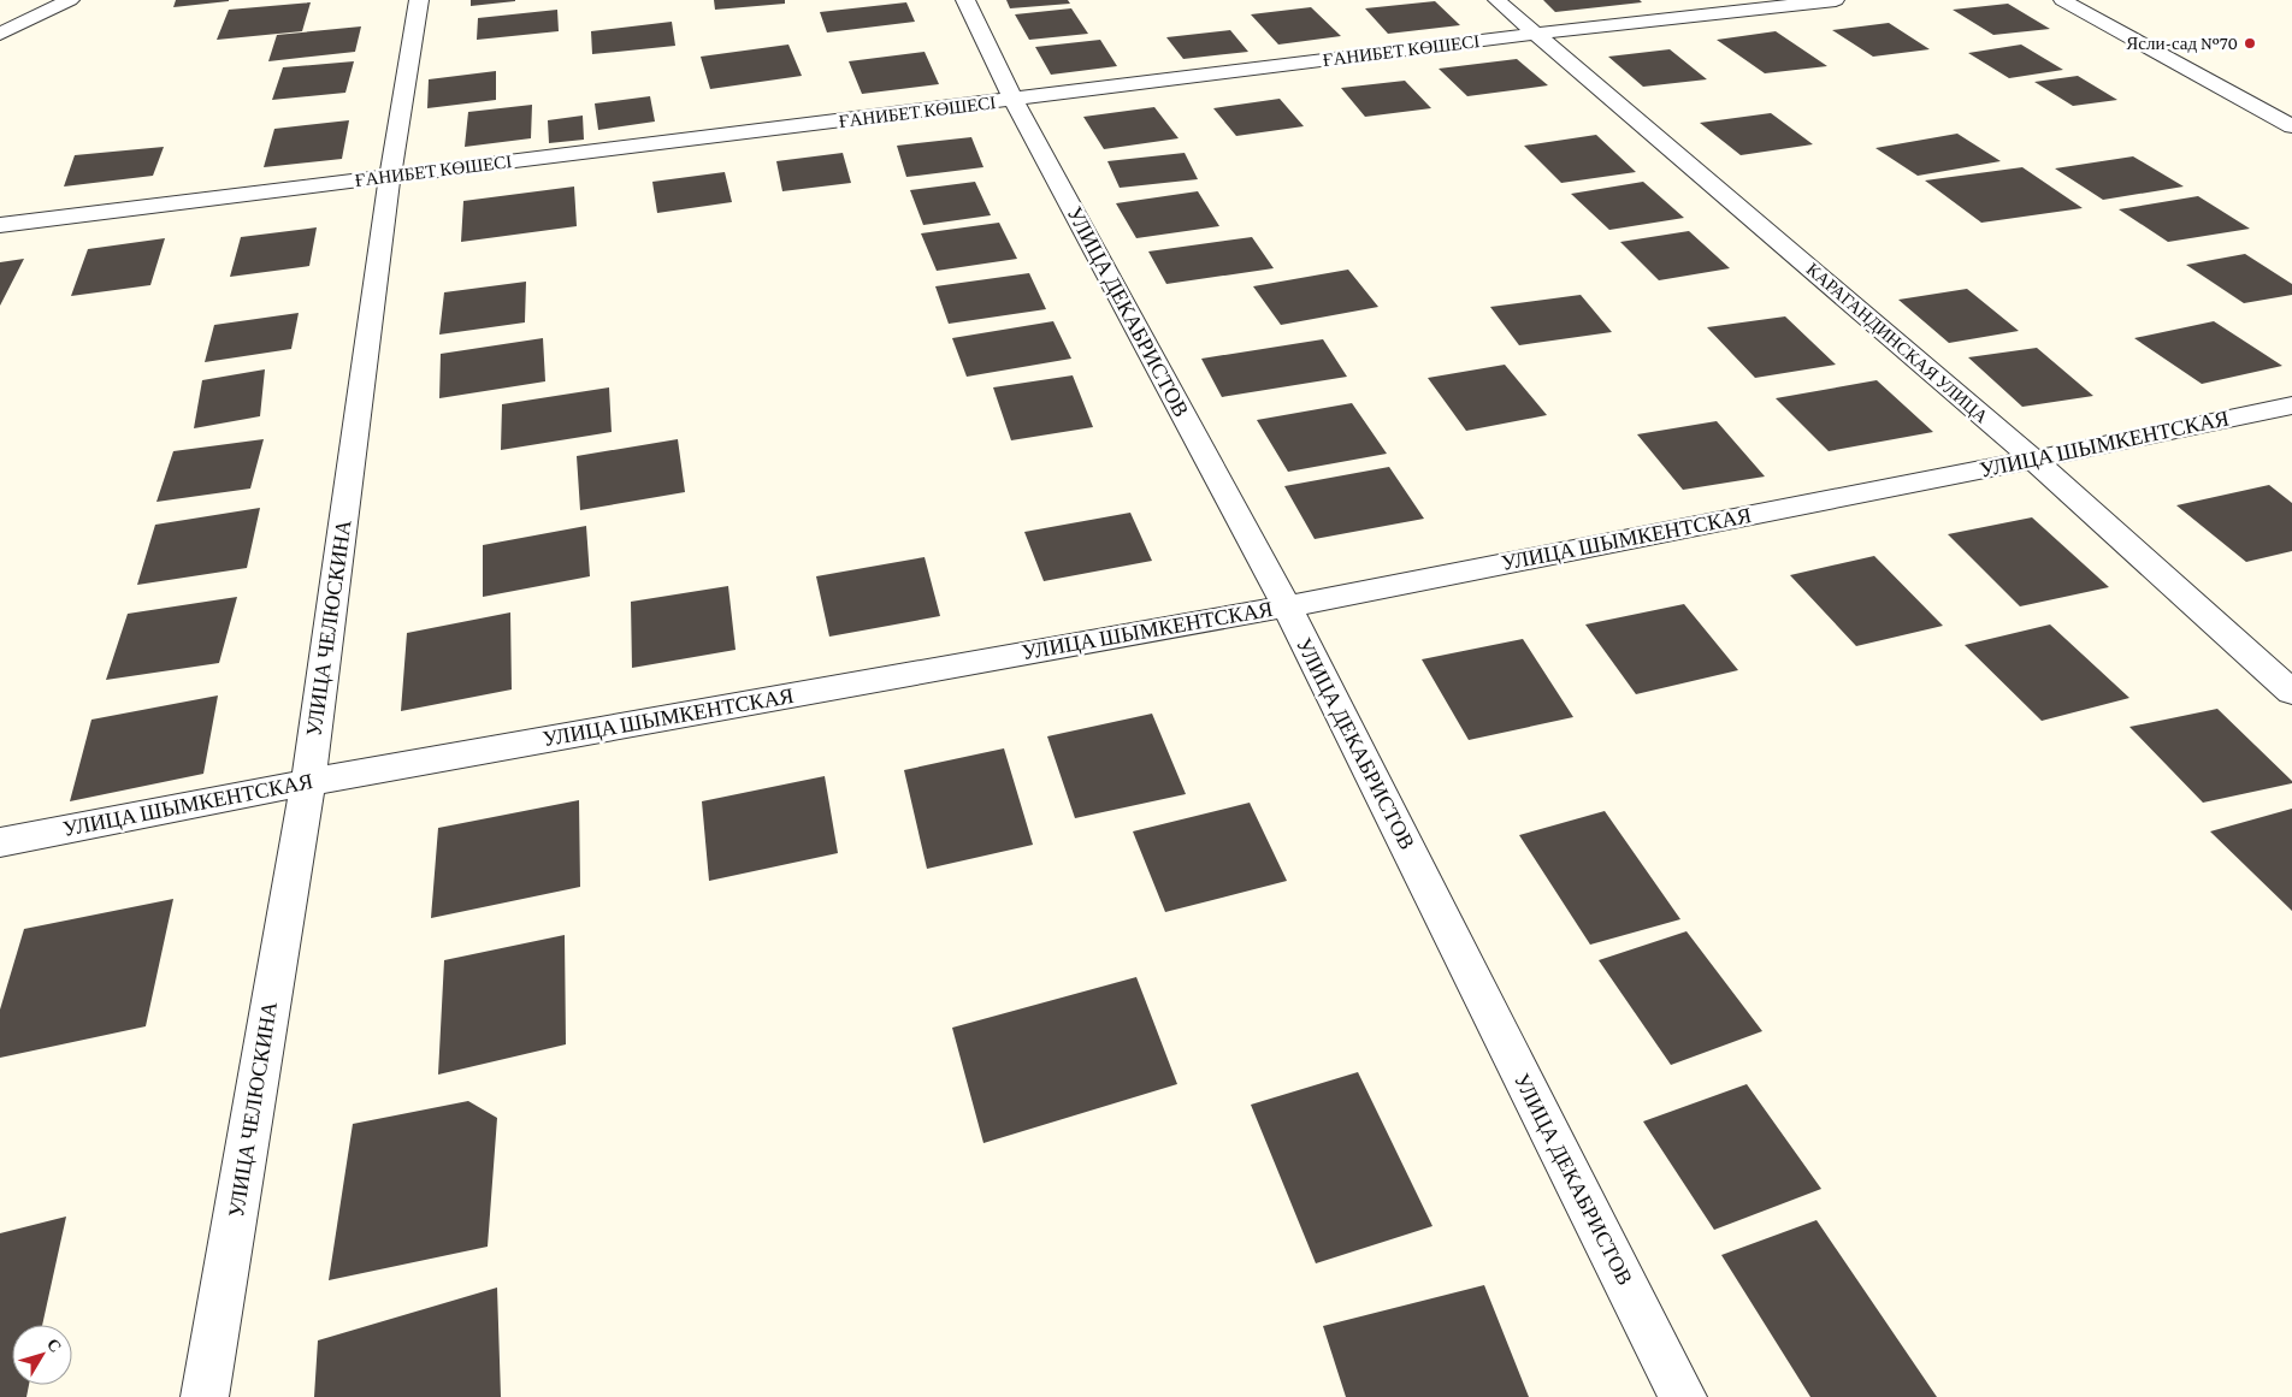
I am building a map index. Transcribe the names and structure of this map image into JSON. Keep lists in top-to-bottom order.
{
  "streets": {
    "street": [
      "ҒАНИБЕТ КӨШЕСІ",
      "УЛИЦА ДЕКАБРИСТОВ",
      "КАРАГАНДИНСКАЯ УЛИЦА",
      "УЛИЦА ШЫМКЕНТСКАЯ",
      "УЛИЦА ЧЕЛЮСКИНА"
    ]
  },
  "crossings": [
    ["ҒАНИБЕТ КӨШЕСІ", "УЛИЦА ДЕКАБРИСТОВ"],
    ["ҒАНИБЕТ КӨШЕСІ", "КАРАГАНДИНСКАЯ УЛИЦА"],
    ["ҒАНИБЕТ КӨШЕСІ", "УЛИЦА ЧЕЛЮСКИНА"],
    ["УЛИЦА ДЕКАБРИСТОВ", "УЛИЦА ШЫМКЕНТСКАЯ"],
    ["КАРАГАНДИНСКАЯ УЛИЦА", "УЛИЦА ШЫМКЕНТСКАЯ"],
    ["УЛИЦА ШЫМКЕНТСКАЯ", "УЛИЦА ЧЕЛЮСКИНА"]
  ],
  "places": ["Ясли-сад №70"],
  "north": "top right"
}
